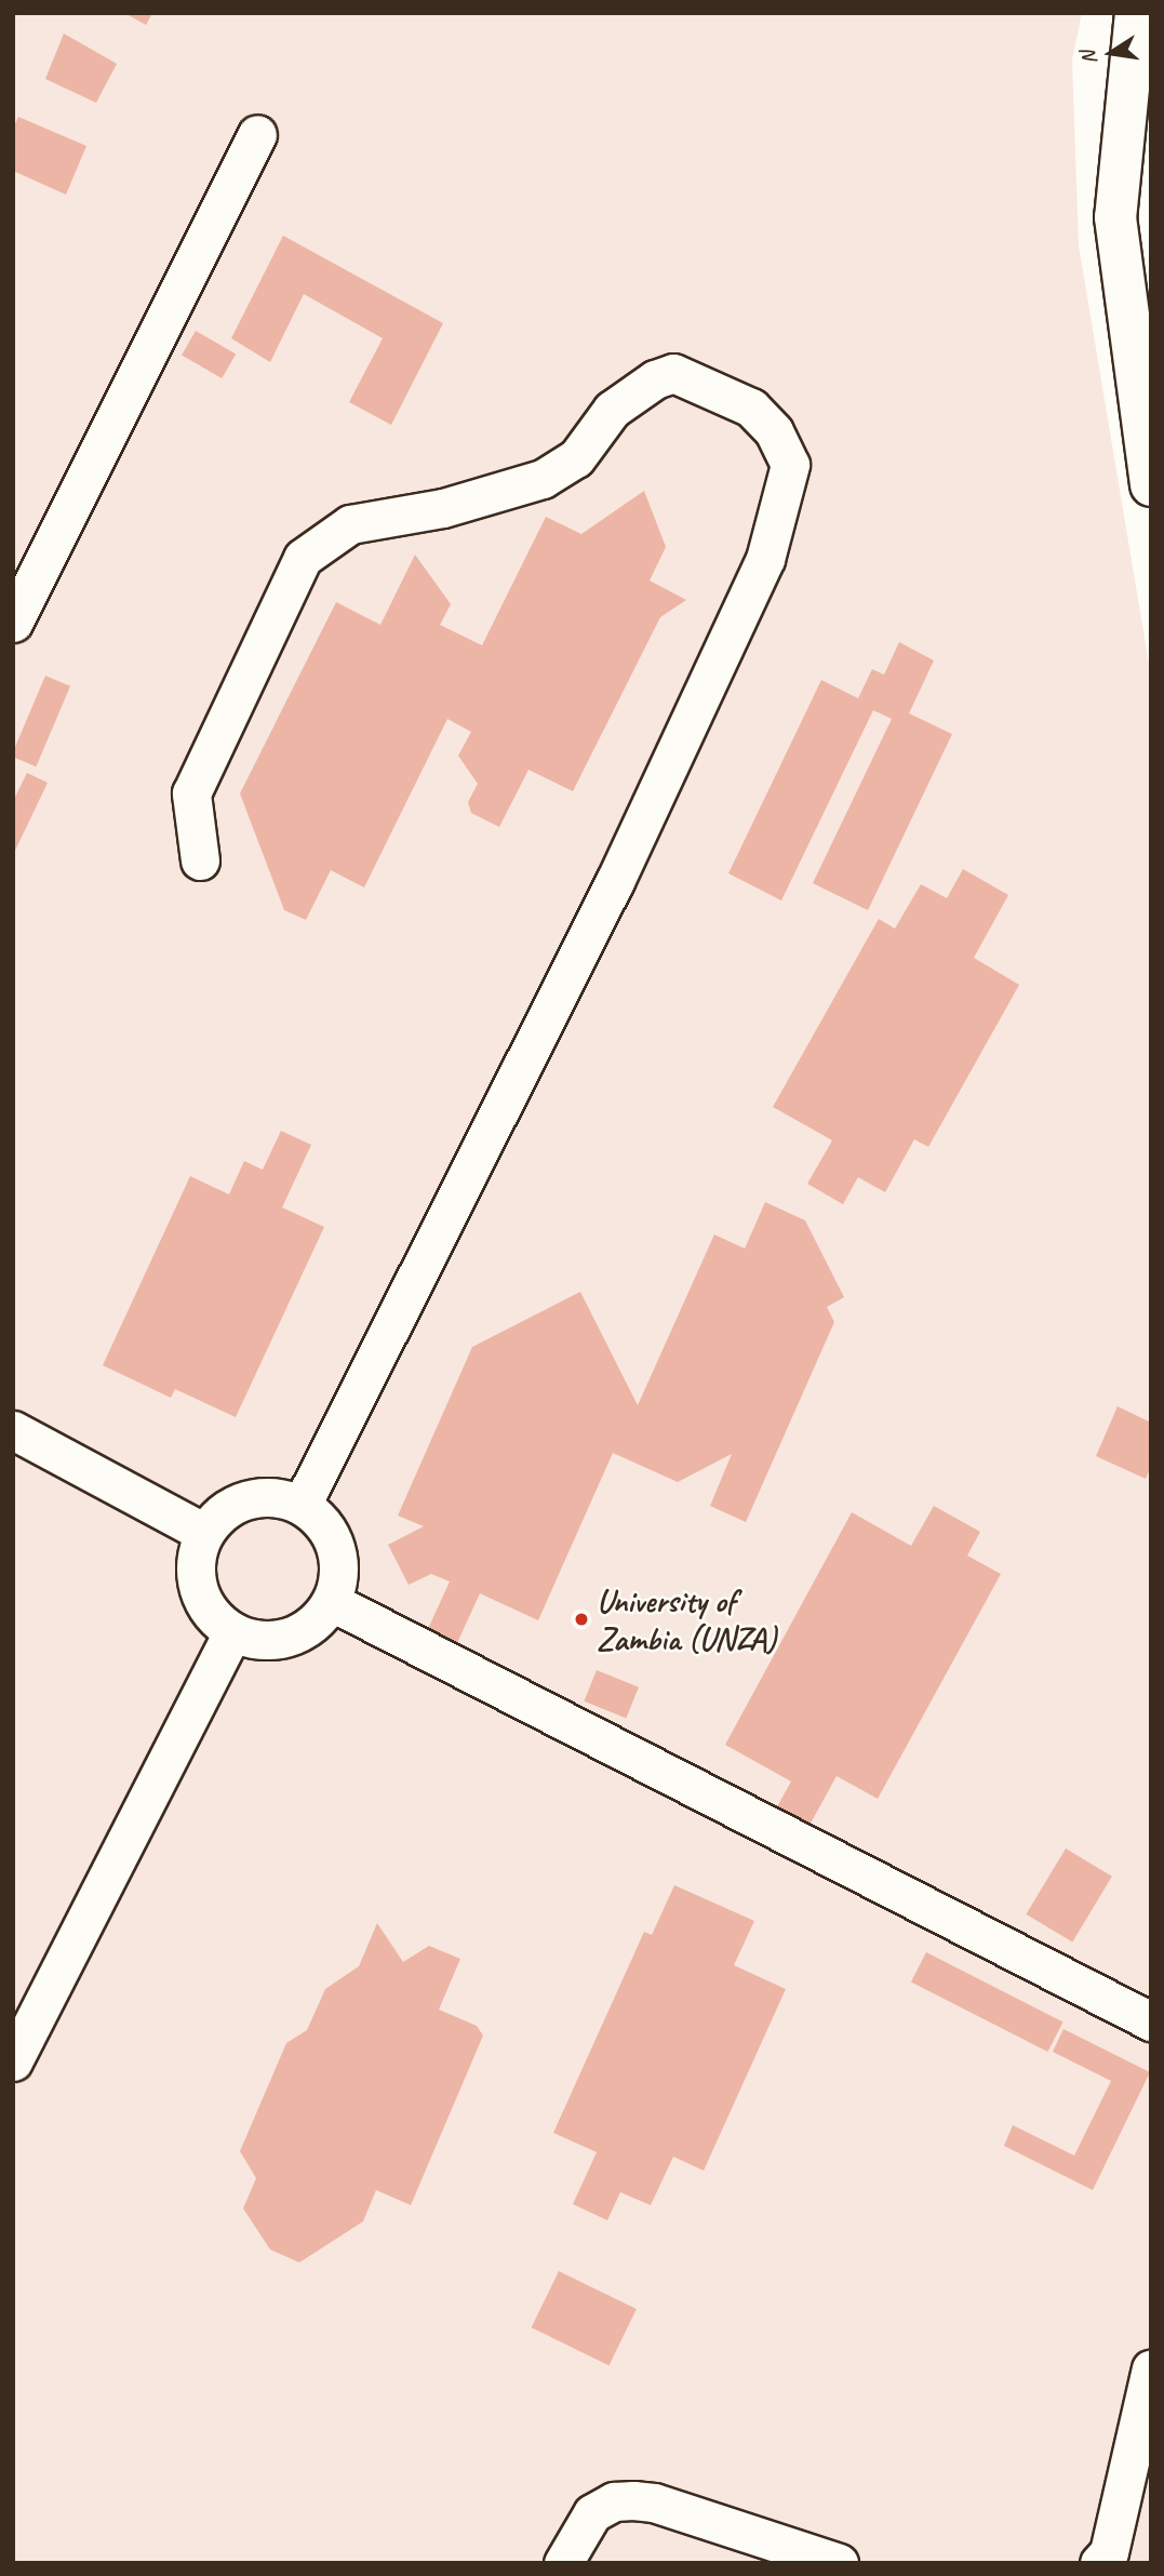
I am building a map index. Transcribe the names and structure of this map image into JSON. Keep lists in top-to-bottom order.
{
  "places": ["University of Zambia (UNZA)"],
  "north": "left"
}
